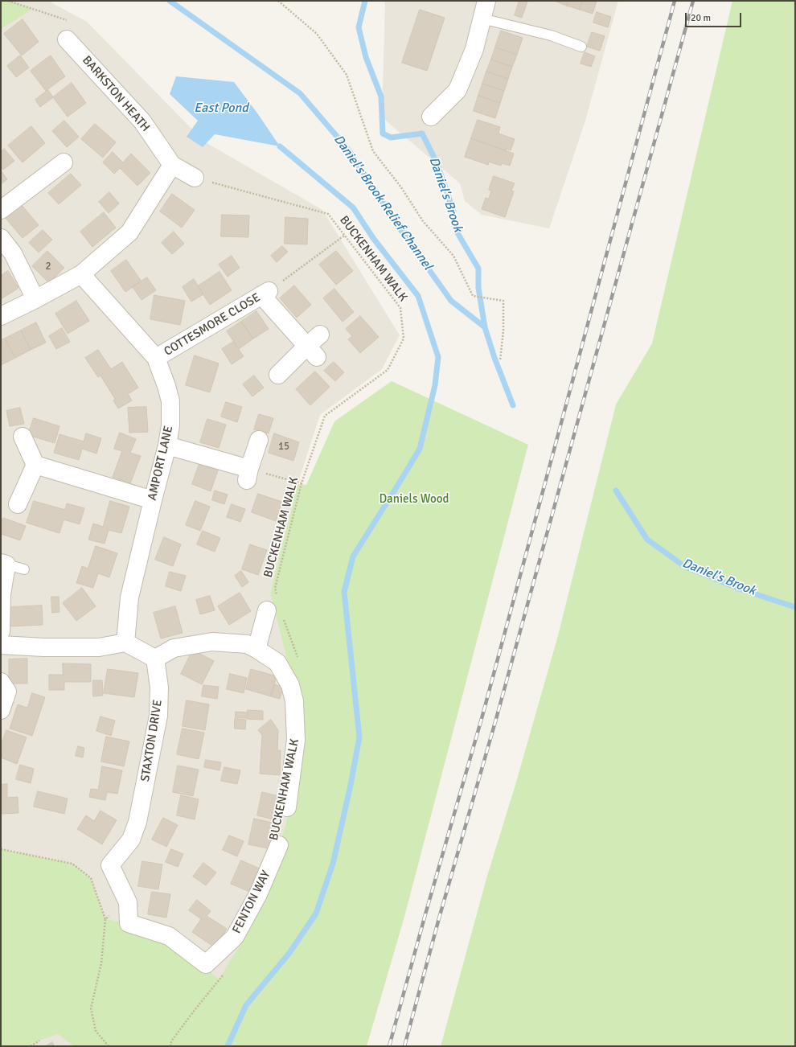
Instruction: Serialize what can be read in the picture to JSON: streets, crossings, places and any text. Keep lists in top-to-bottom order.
{
  "streets": {
    "street": [
      "BARKSTON HEATH",
      "COTTESMORE CLOSE",
      "AMPORT LANE",
      "STAXTON DRIVE",
      "FENTON WAY"
    ],
    "path": ["BUCKENHAM WALK"]
  },
  "crossings": [
    ["COTTESMORE CLOSE", "AMPORT LANE"],
    ["STAXTON DRIVE", "FENTON WAY"]
  ],
  "water": ["East Pond", "Daniel's Brook", "Daniel's Brook Relief Channel"],
  "parks": ["Daniels Wood"],
  "house_numbers": ["2", "15"],
  "scale_bar": "20 m"
}
